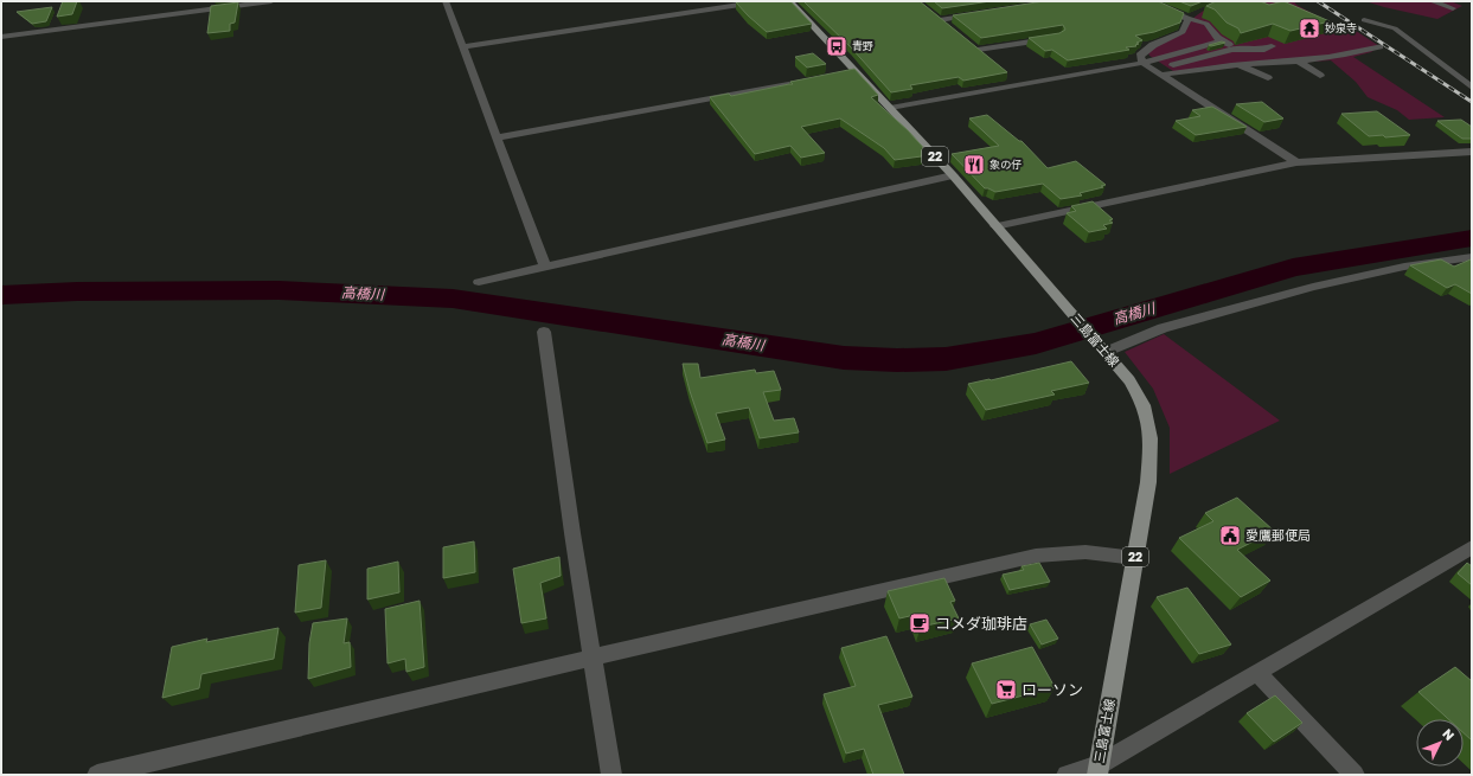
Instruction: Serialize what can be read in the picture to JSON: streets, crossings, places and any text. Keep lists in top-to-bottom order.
{
  "streets": {
    "main road": ["22", "三島富士線"]
  },
  "water": ["高橋川"],
  "places": {
    "temple": ["妙泉寺"],
    "bus stop": ["青野"],
    "restaurant": ["象の仔"],
    "public building": ["愛鷹郵便局"],
    "cafe": ["コメダ珈琲店"],
    "supermarket": ["ローソン"]
  },
  "north": "top right"
}
